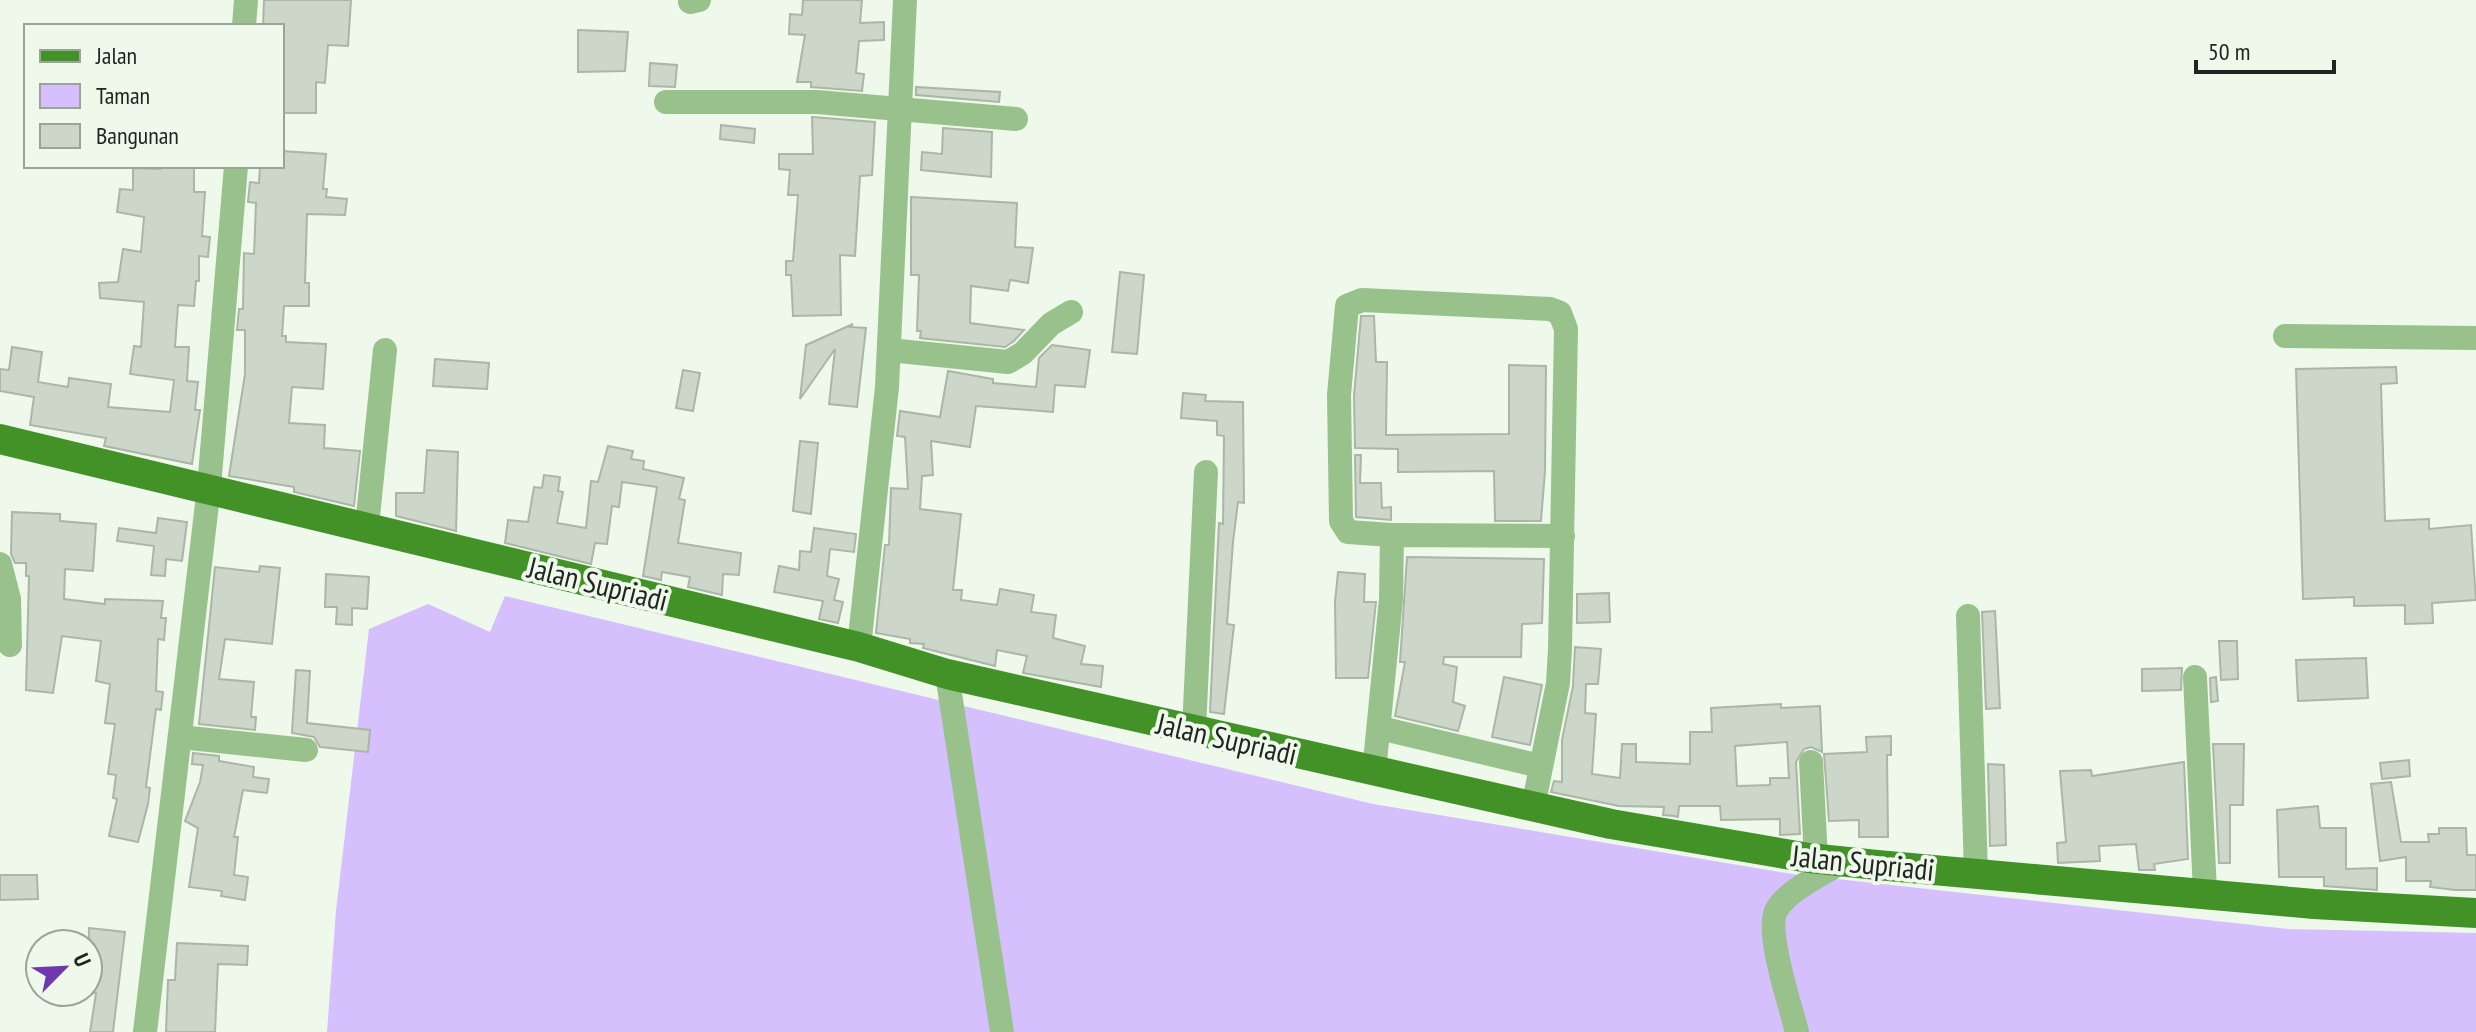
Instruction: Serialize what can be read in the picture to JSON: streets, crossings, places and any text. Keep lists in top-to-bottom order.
{
  "streets": {
    "main road": ["Jalan Supriadi"]
  },
  "legend": ["Jalan", "Taman", "Bangunan"],
  "scale_bar": "50 m",
  "north": "top right"
}
